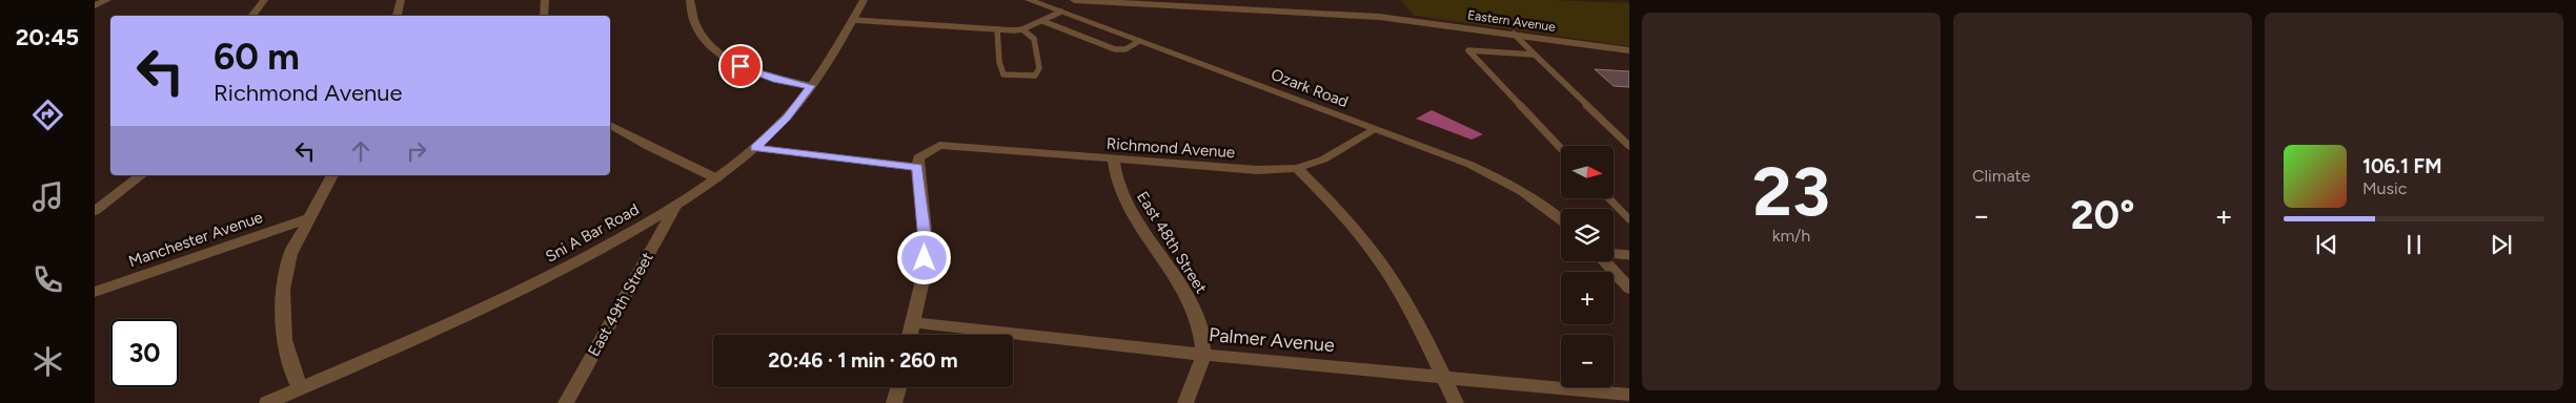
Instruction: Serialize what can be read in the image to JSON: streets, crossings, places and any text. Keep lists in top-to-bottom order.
{
  "streets": {
    "street": [
      "Eastern Avenue",
      "Ozark Road",
      "Richmond Avenue",
      "Sni A Bar Road",
      "Manchester Avenue",
      "East 48th Street",
      "East 49th Street",
      "Palmer Avenue"
    ]
  },
  "crossings": [
    ["Ozark Road", "Richmond Avenue"],
    ["Richmond Avenue", "East 48th Street"],
    ["Sni A Bar Road", "East 49th Street"],
    ["East 48th Street", "Palmer Avenue"]
  ],
  "north": "right",
  "page": {
    "tabs": "20:45",
    "tile": [
      ["23", "km/h"],
      "Climate"
    ],
    "turn": ["60 m", "Richmond Avenue"],
    "song": ["106.1 FM", "Music"],
    "map_buttons": ["+", "−"],
    "heat": ["−", "20°", "+"],
    "limit": "30",
    "trip": "20:46 · 1 min · 260 m"
  }
}
